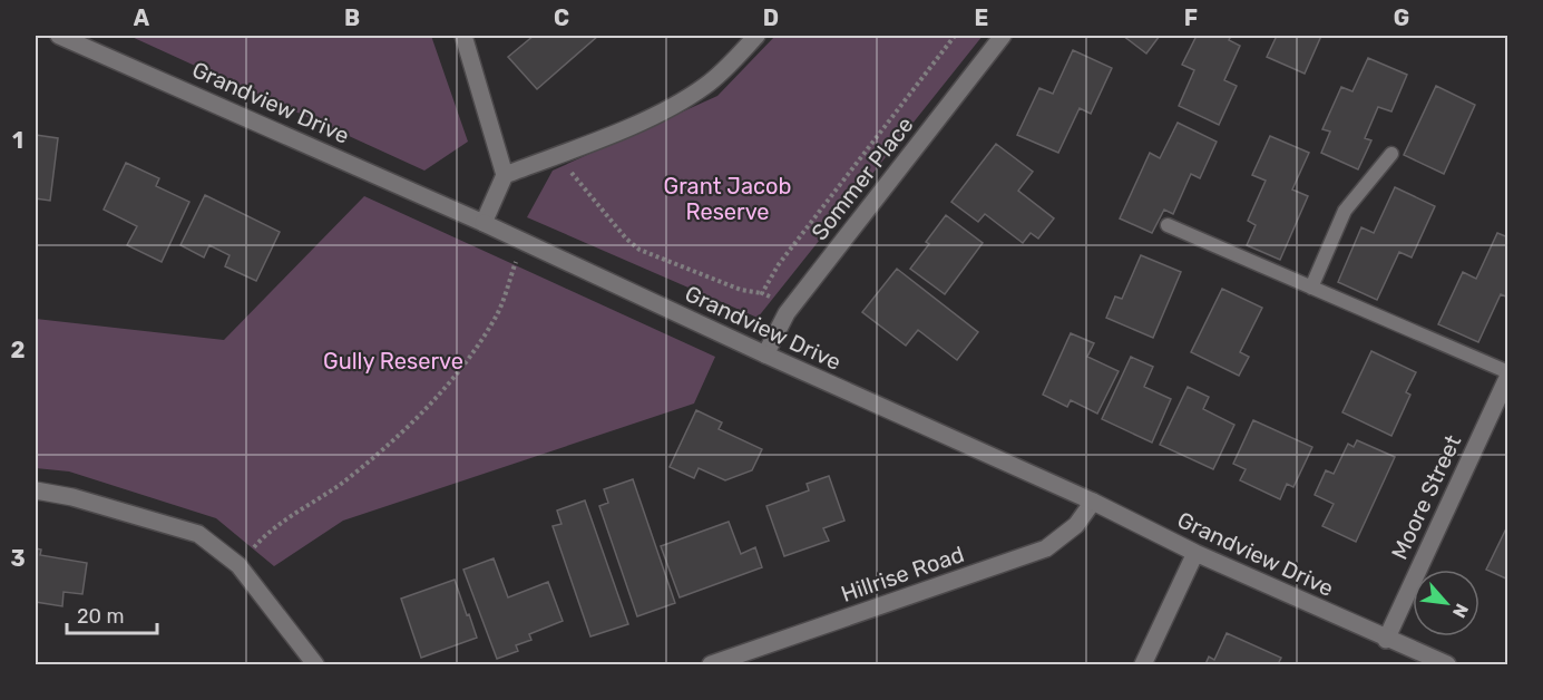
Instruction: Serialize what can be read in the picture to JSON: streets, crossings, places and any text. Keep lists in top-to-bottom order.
{
  "streets": {
    "street": [
      "Grandview Drive",
      "Sommer Place",
      "Moore Street",
      "Hillrise Road"
    ]
  },
  "crossings": [
    ["Grandview Drive", "Sommer Place"],
    ["Grandview Drive", "Moore Street"],
    ["Grandview Drive", "Hillrise Road"]
  ],
  "parks": ["Grant Jacob Reserve", "Gully Reserve"],
  "scale_bar": "20 m",
  "north": "bottom right",
  "grid": {
    "columns": [
      "A",
      "B",
      "C",
      "D",
      "E",
      "F",
      "G"
    ],
    "rows": ["1", "2", "3"]
  }
}
